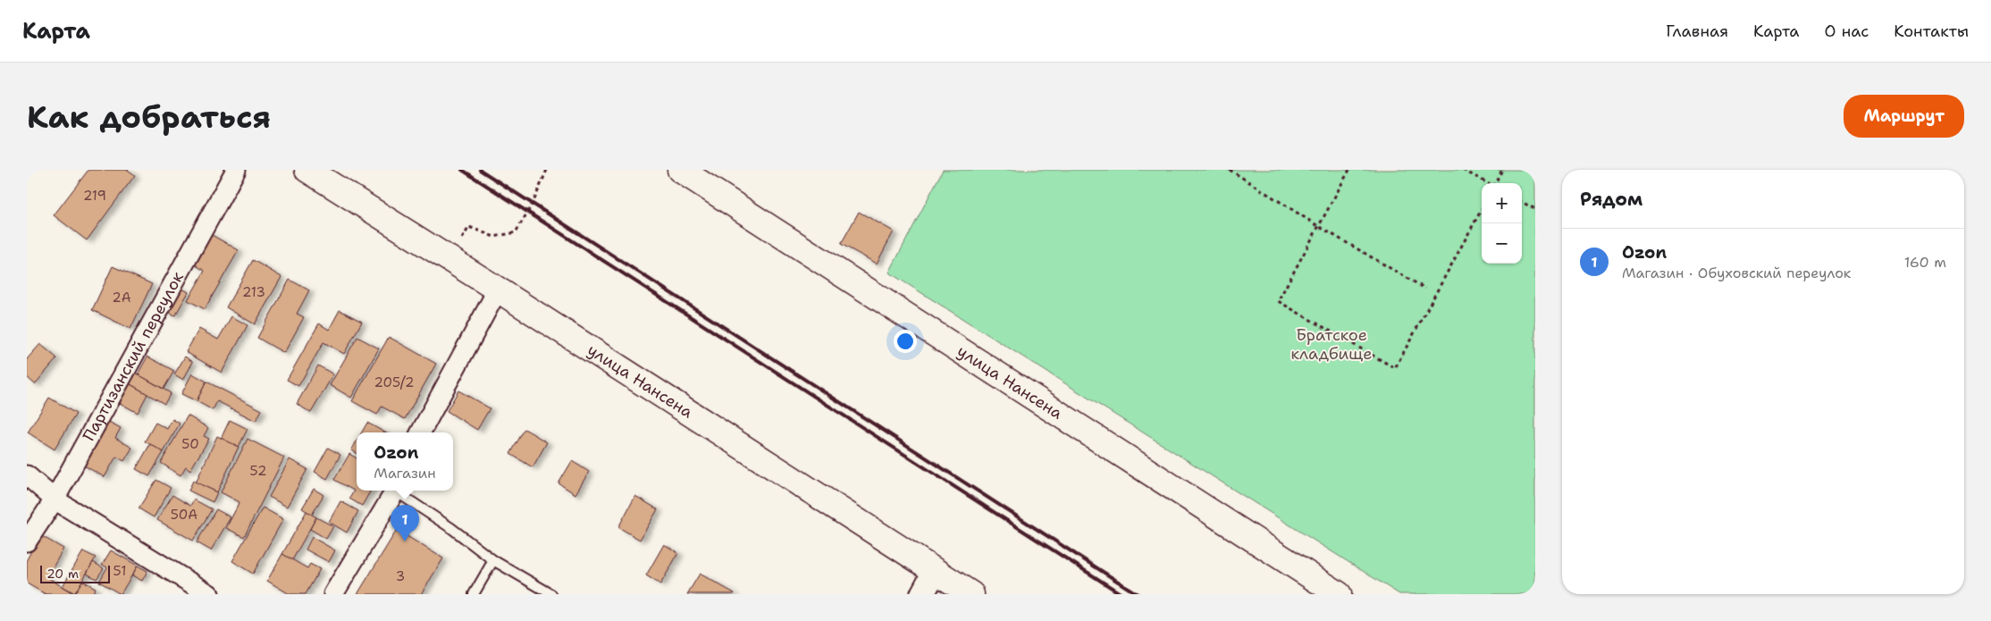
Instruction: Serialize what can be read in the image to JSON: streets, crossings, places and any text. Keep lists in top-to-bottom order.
{
  "streets": {
    "main road": ["улица Нансена"],
    "street": ["Партизанский переулок"]
  },
  "parks": ["Братское кладбище"],
  "house_numbers": [
    "219",
    "213",
    "2А",
    "205/2",
    "50",
    "52",
    "50А",
    "51",
    "3"
  ],
  "scale_bar": "20 m",
  "page": {
    "header": "Карта",
    "nav": [
      "Главная",
      "Карта",
      "О нас",
      "Контакты"
    ],
    "buttons": "Маршрут",
    "title": "Как добраться",
    "heading": "Рядом",
    "map_buttons": ["+", "−"],
    "list": [
      {
        "mark": "1",
        "name": "Ozon",
        "note": "Магазин · Обуховский переулок",
        "value": "160 m"
      }
    ],
    "popup": ["Ozon", "Магазин"],
    "pins": "1",
    "scale": "20 m"
  }
}
